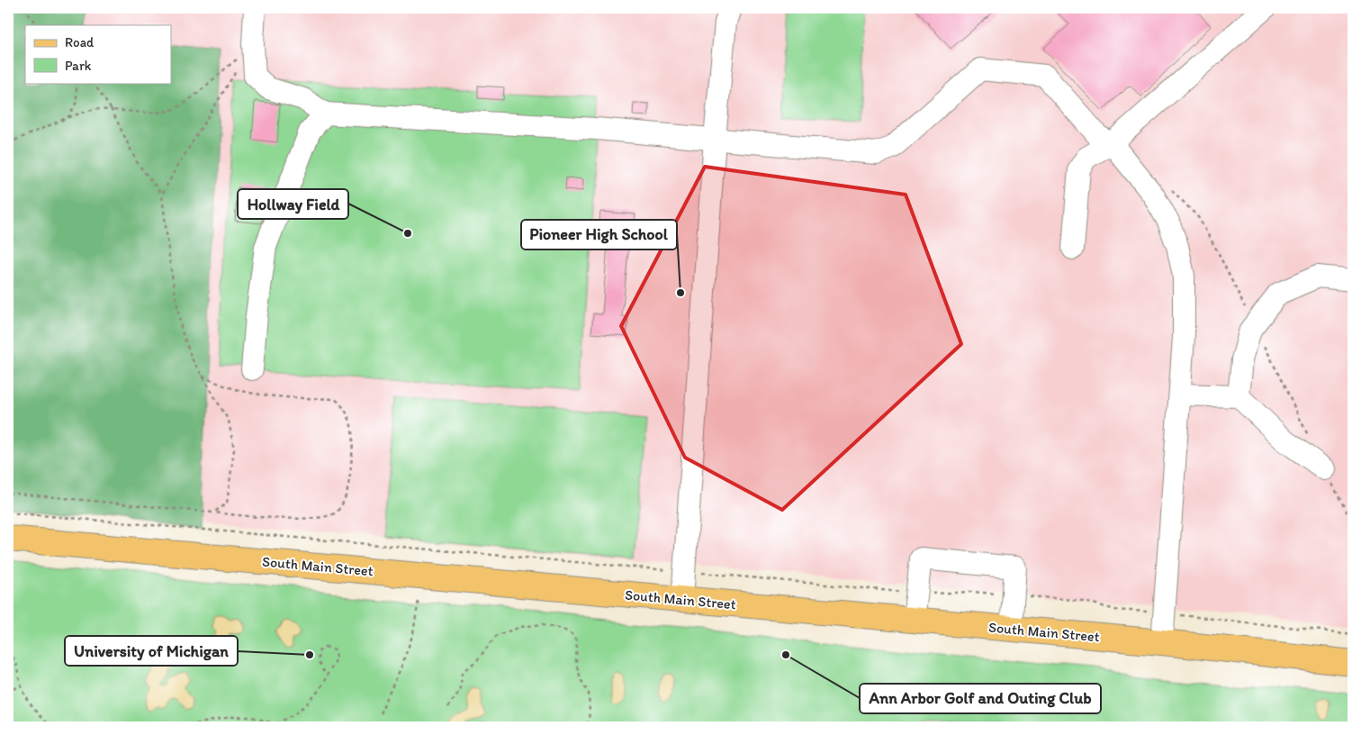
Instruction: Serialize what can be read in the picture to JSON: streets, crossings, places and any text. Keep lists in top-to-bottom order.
{
  "streets": {
    "main road": ["South Main Street"]
  },
  "places": [
    "Hollway Field",
    "Pioneer High School",
    "University of Michigan",
    "Ann Arbor Golf and Outing Club"
  ],
  "legend": ["Road", "Park"]
}
